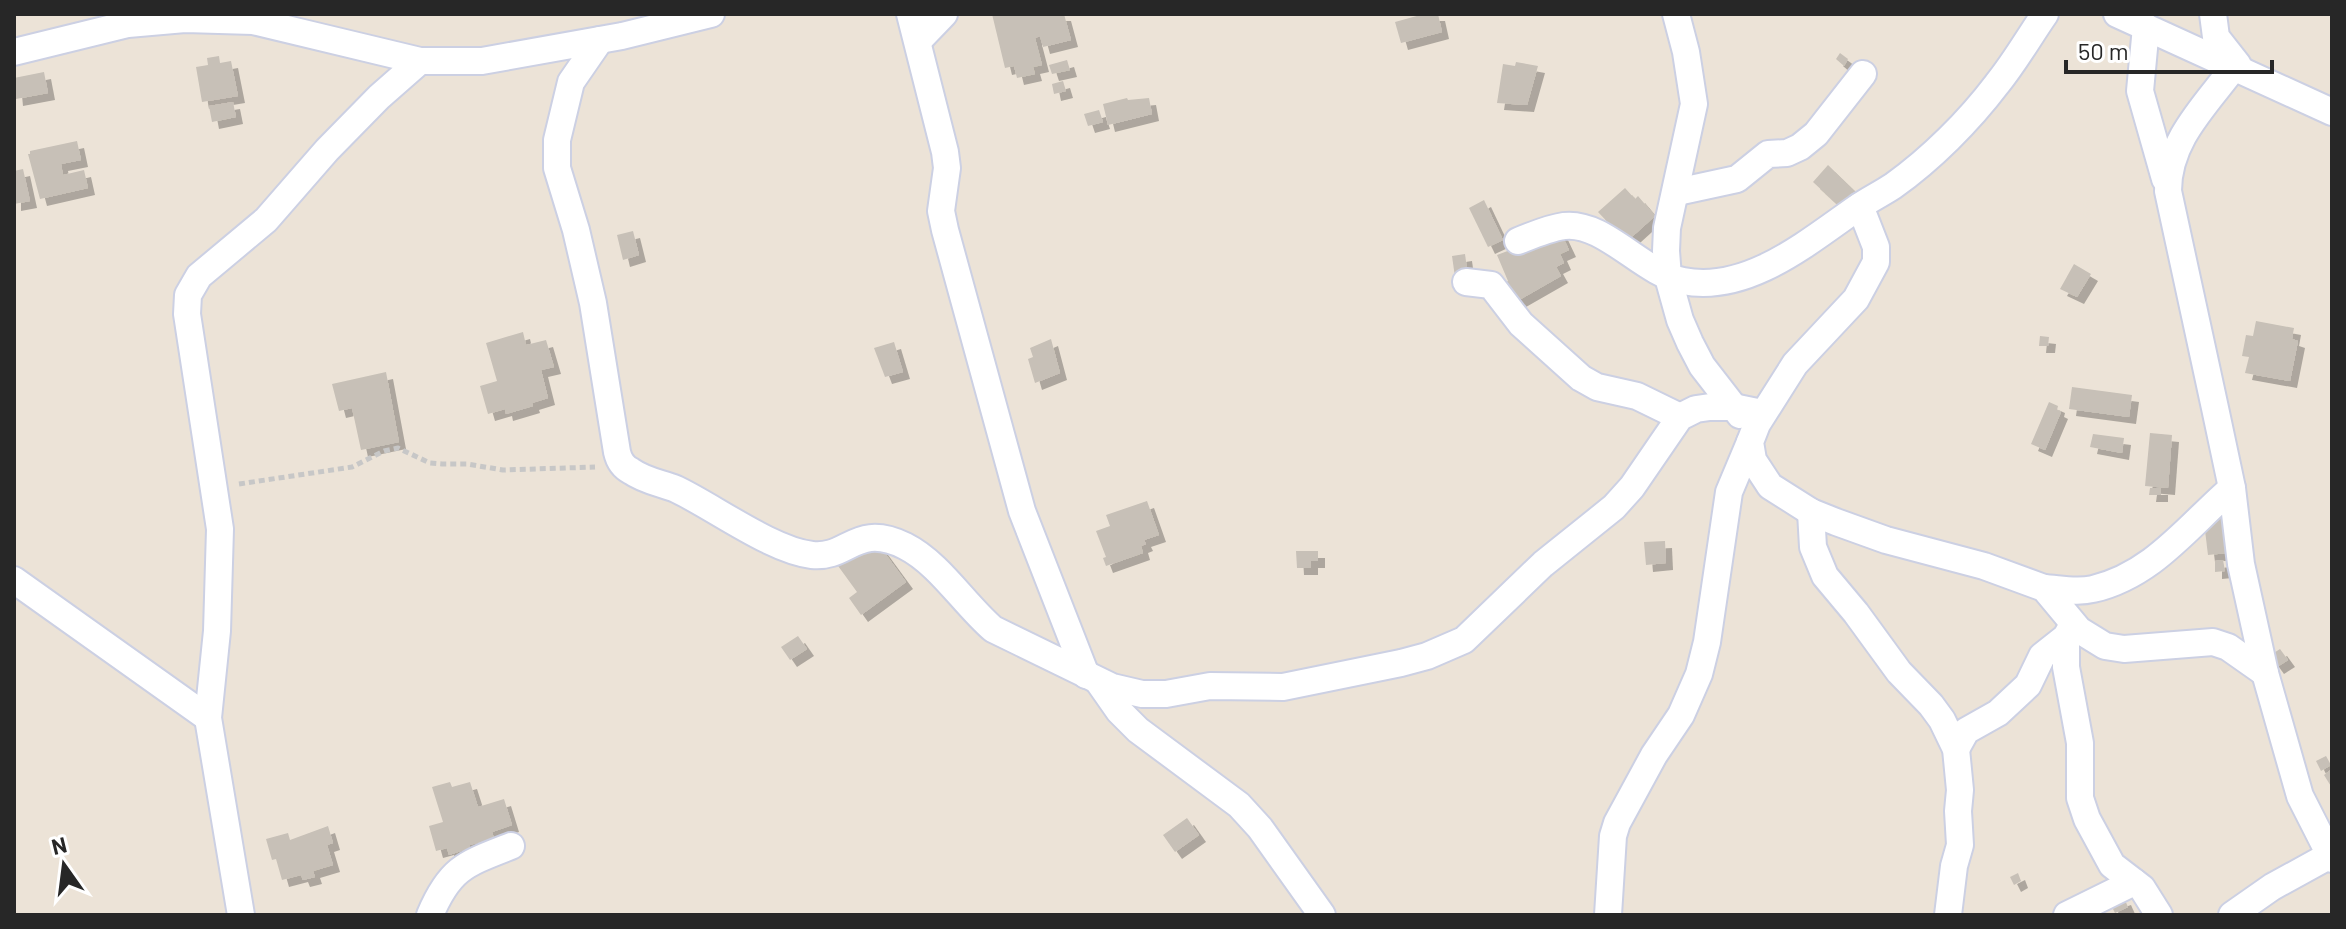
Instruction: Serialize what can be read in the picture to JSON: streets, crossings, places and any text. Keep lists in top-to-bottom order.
{
  "scale_bar": "50 m",
  "north": "top"
}
